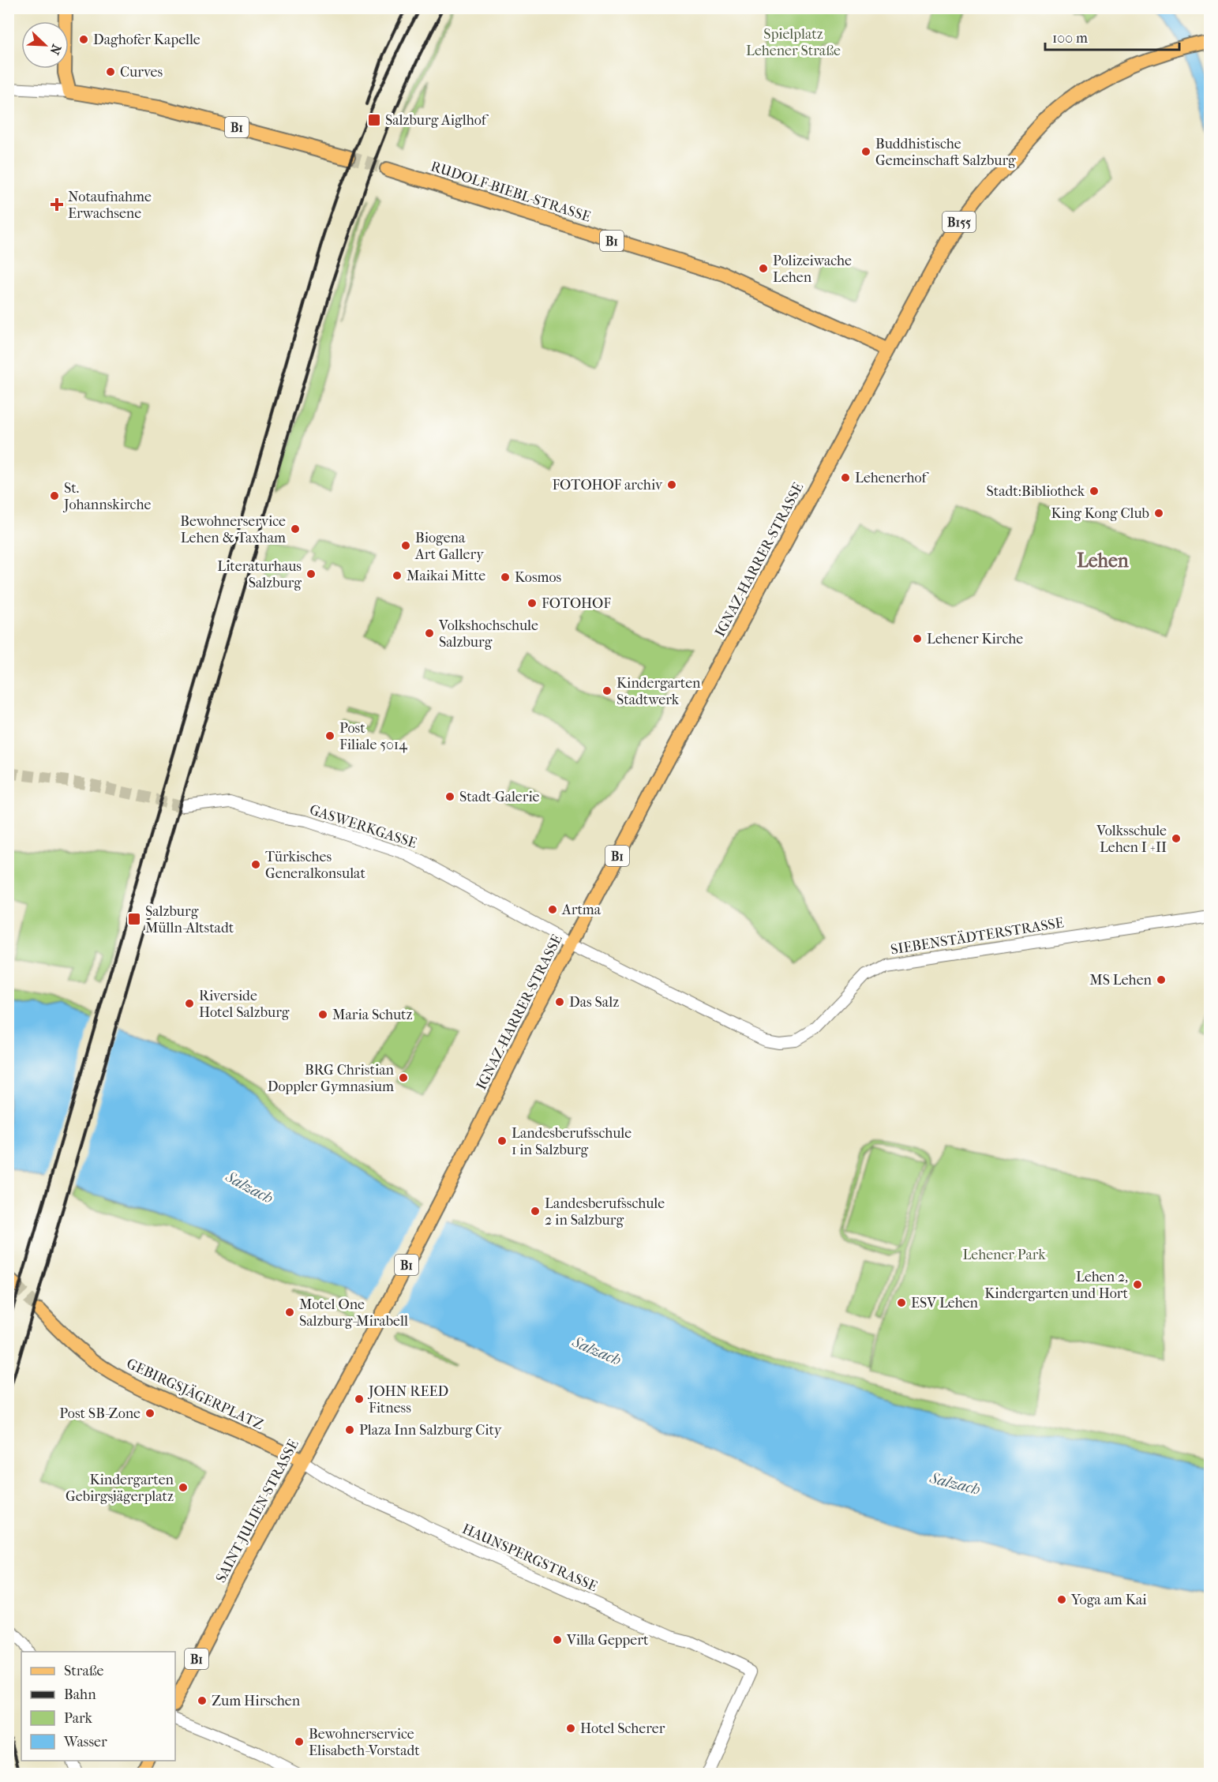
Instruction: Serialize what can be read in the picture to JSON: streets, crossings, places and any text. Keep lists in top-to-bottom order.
{
  "streets": {
    "main road": [
      "B1",
      "RUDOLF-BIEBL-STRASSE",
      "B155",
      "IGNAZ-HARRER-STRASSE",
      "GEBIRGSJÄGERPLATZ",
      "SAINT-JULIEN-STRASSE"
    ],
    "street": ["GASWERKGASSE", "SIEBENSTÄDTERSTRASSE", "HAUNSPERGSTRASSE"]
  },
  "crossings": [
    ["RUDOLF-BIEBL-STRASSE", "IGNAZ-HARRER-STRASSE"],
    ["IGNAZ-HARRER-STRASSE", "GASWERKGASSE"],
    ["IGNAZ-HARRER-STRASSE", "SIEBENSTÄDTERSTRASSE"],
    ["IGNAZ-HARRER-STRASSE", "SAINT-JULIEN-STRASSE"],
    ["GASWERKGASSE", "SIEBENSTÄDTERSTRASSE"],
    ["GEBIRGSJÄGERPLATZ", "SAINT-JULIEN-STRASSE"],
    ["GEBIRGSJÄGERPLATZ", "HAUNSPERGSTRASSE"],
    ["SAINT-JULIEN-STRASSE", "HAUNSPERGSTRASSE"]
  ],
  "districts": ["Lehen"],
  "water": ["Salzach"],
  "parks": ["Spielplatz Lehener Straße", "Lehener Park"],
  "places": {
    "other": [
      "Daghofer Kapelle",
      "Curves",
      "Buddhistische Gemeinschaft Salzburg",
      "Polizeiwache Lehen",
      "Lehenerhof",
      "FOTOHOF archiv",
      "Stadt:Bibliothek",
      "St. Johannskirche",
      "King Kong Club",
      "Bewohnerservice Lehen & Taxham",
      "Biogena Art Gallery",
      "Literaturhaus Salzburg",
      "Maikai Mitte",
      "Kosmos",
      "FOTOHOF",
      "Volkshochschule Salzburg",
      "Lehener Kirche",
      "Kindergarten Stadtwerk",
      "Post Filiale 5014",
      "Stadt-Galerie",
      "Volksschule Lehen I +II",
      "Türkisches Generalkonsulat",
      "Artma",
      "MS Lehen",
      "Das Salz",
      "Riverside Hotel Salzburg",
      "Maria Schutz",
      "BRG Christian Doppler Gymnasium",
      "Landesberufsschule 1 in Salzburg",
      "Landesberufsschule 2 in Salzburg",
      "Lehen 2, Kindergarten und Hort",
      "ESV Lehen",
      "Motel One Salzburg-Mirabell",
      "JOHN REED Fitness",
      "Post SB-Zone",
      "Plaza Inn Salzburg City",
      "Kindergarten Gebirgsjägerplatz",
      "Yoga am Kai",
      "Villa Geppert",
      "Zum Hirschen",
      "Hotel Scherer",
      "Bewohnerservice Elisabeth-Vorstadt"
    ],
    "transit": ["Salzburg Aiglhof", "Salzburg Mülln-Altstadt"],
    "health": ["Notaufnahme Erwachsene"]
  },
  "legend": [
    "Straße",
    "Bahn",
    "Park",
    "Wasser"
  ],
  "scale_bar": "100 m",
  "north": "bottom right"
}
